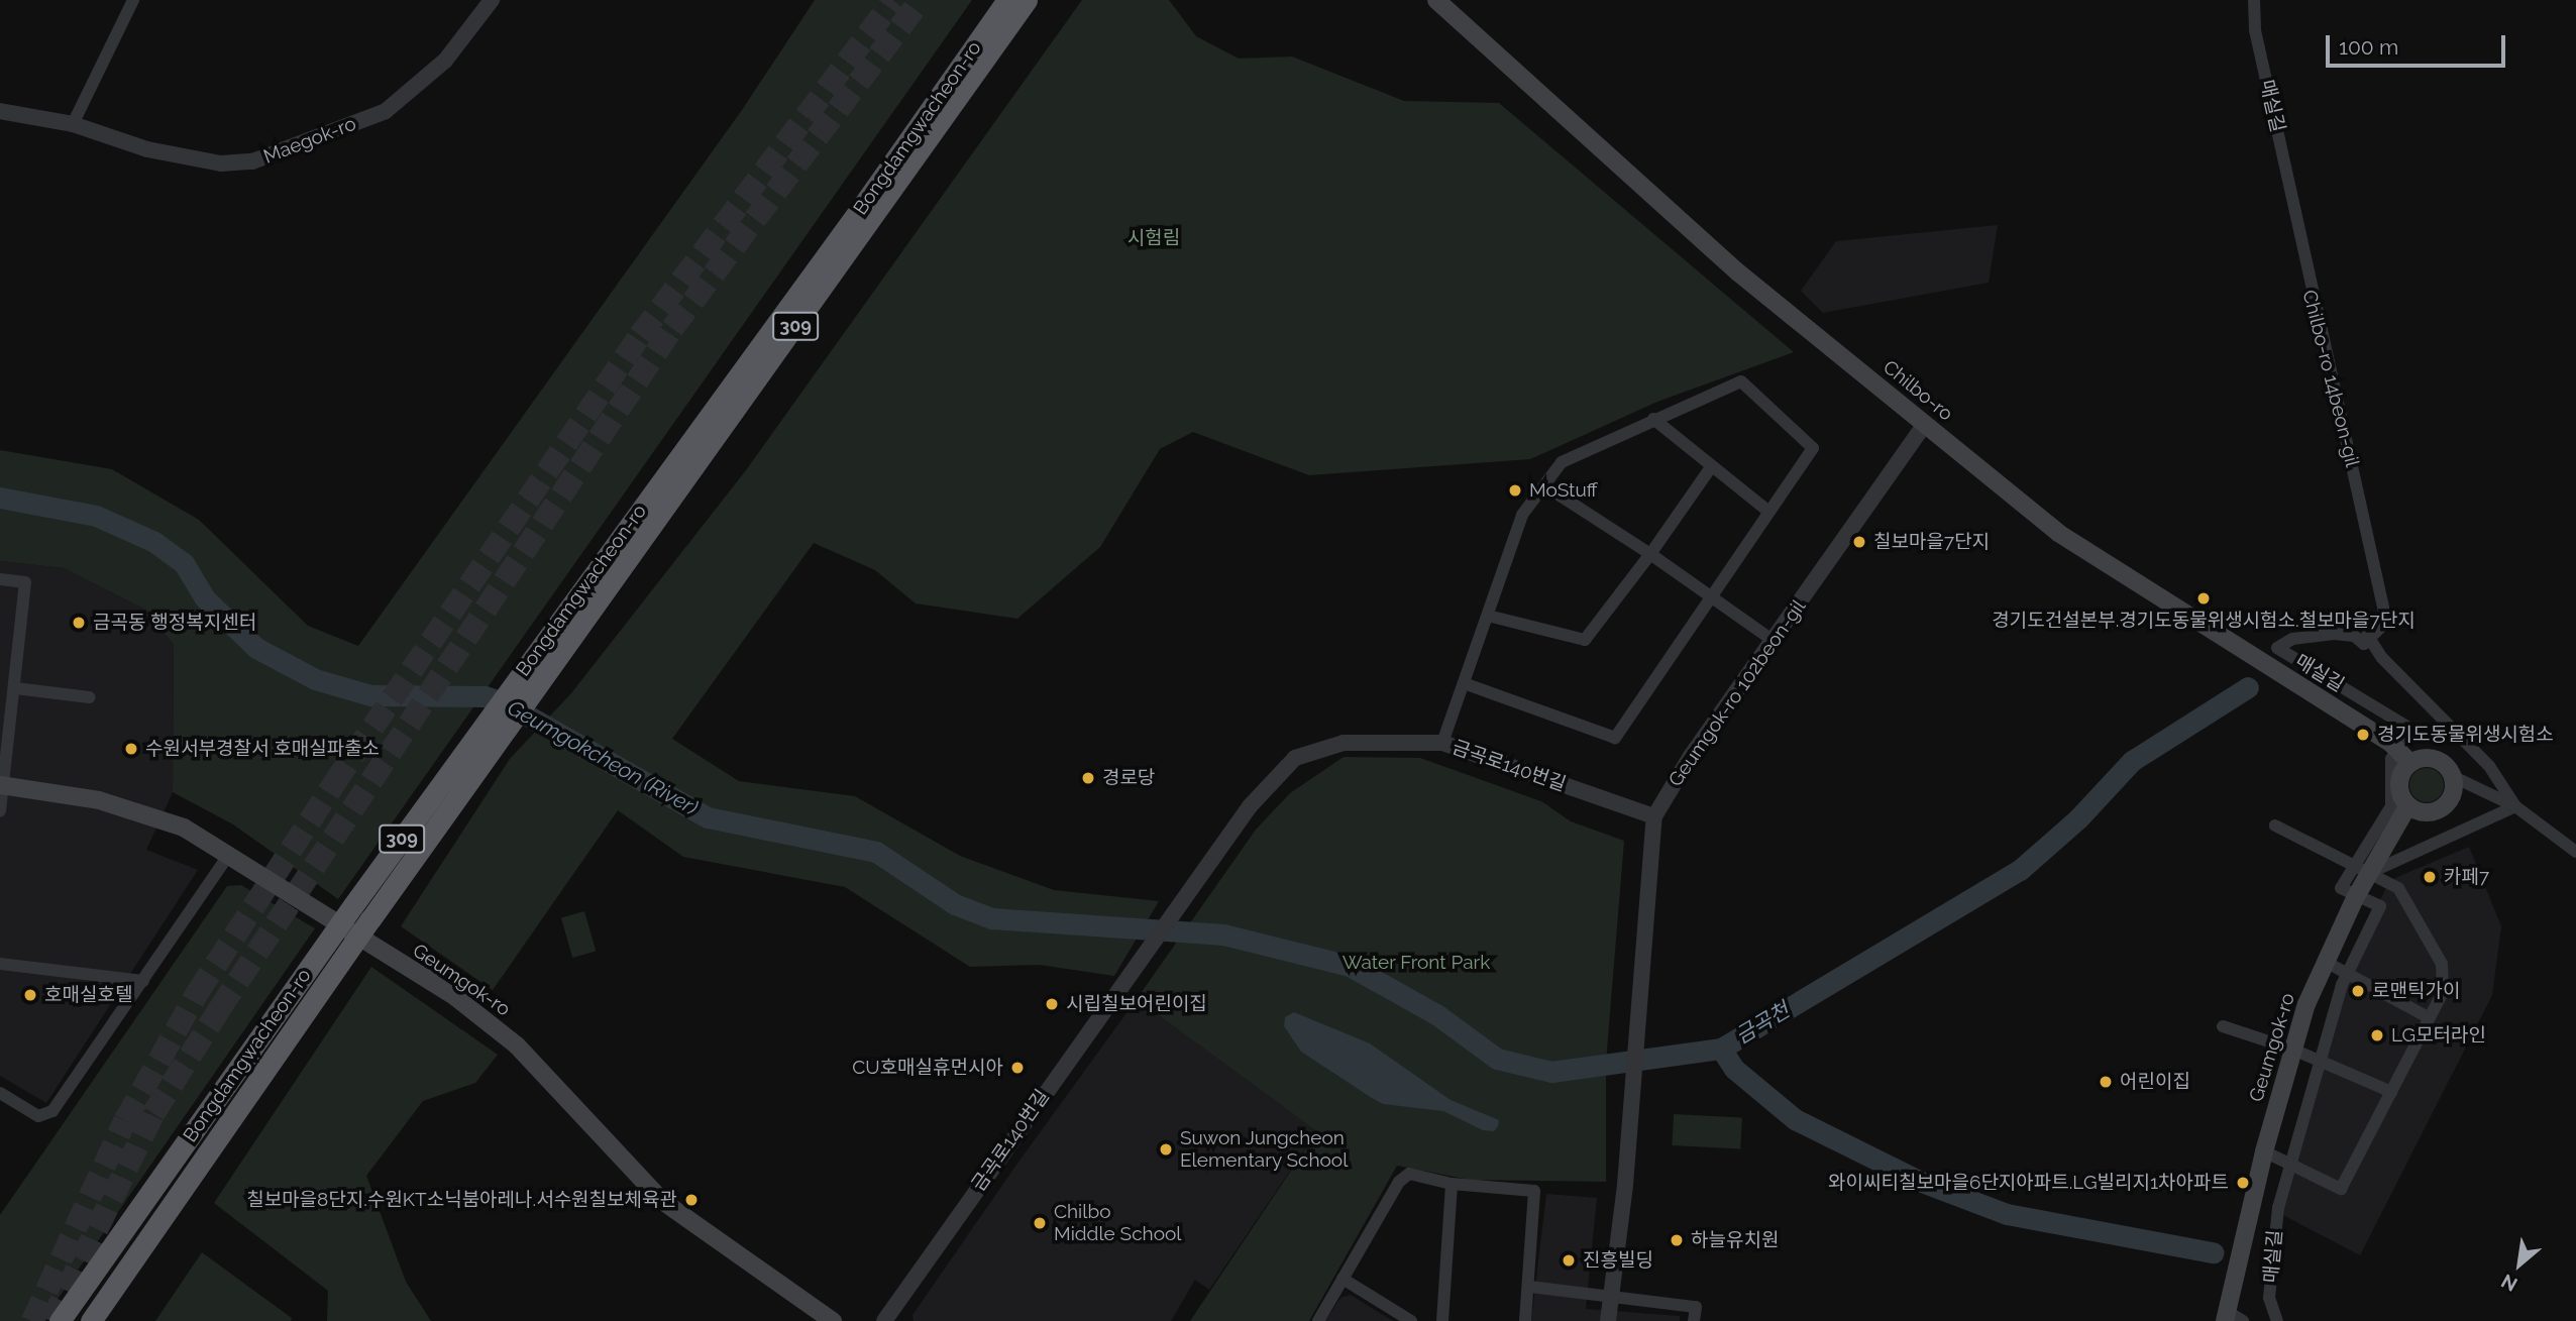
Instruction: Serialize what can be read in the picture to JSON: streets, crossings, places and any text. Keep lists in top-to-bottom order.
{
  "streets": {
    "highway": ["Bongdamgwacheon-ro", "309"],
    "main road": ["Chilbo-ro", "Geumgok-ro"],
    "street": [
      "매실길",
      "Maegok-ro",
      "Chilbo-ro 14beon-gil",
      "Geumgok-ro 102beon-gil",
      "금곡로140번길"
    ]
  },
  "crossings": [
    ["매실길", "Chilbo-ro 14beon-gil"],
    ["매실길", "Chilbo-ro"],
    ["매실길", "Geumgok-ro"],
    ["Chilbo-ro", "Geumgok-ro 102beon-gil"],
    ["Chilbo-ro", "Geumgok-ro"],
    ["Geumgok-ro 102beon-gil", "금곡로140번길"]
  ],
  "water": ["Geumgokcheon (River)", "금곡천"],
  "parks": ["시험림", "Water Front Park"],
  "places": [
    "MoStuff",
    "칠보마을7단지",
    "경기도건설본부.경기도동물위생시험소.철보마을7단지",
    "금곡동 행정복지센터",
    "경기도동물위생시험소",
    "수원서부경찰서 호매실파출소",
    "경로당",
    "카페7",
    "로맨틱가이",
    "호매실호텔",
    "시립칠보어린이집",
    "LG모터라인",
    "CU호매실휴먼시아",
    "어린이집",
    "Suwon Jungcheon Elementary School",
    "와이씨티칠보마을6단지아파트.LG빌리지1차아파트",
    "칠보마을8단지.수원KT소닉붐아레나.서수원칠보체육관",
    "Chilbo Middle School",
    "하늘유치원",
    "진흥빌딩"
  ],
  "scale_bar": "100 m",
  "north": "bottom left"
}
